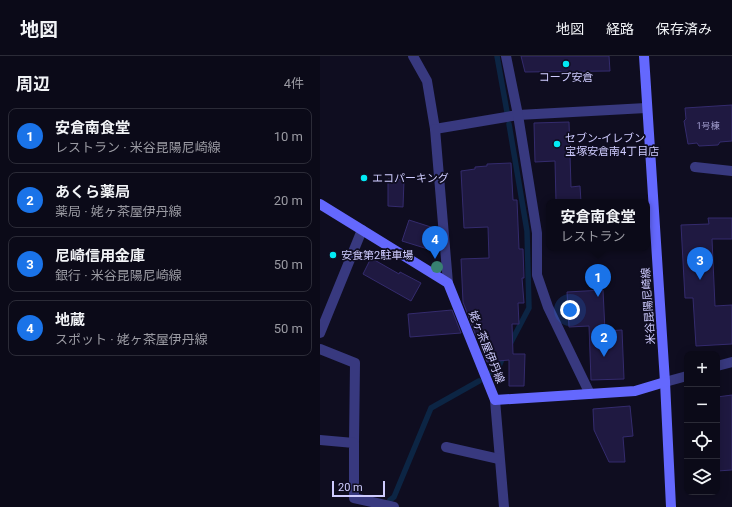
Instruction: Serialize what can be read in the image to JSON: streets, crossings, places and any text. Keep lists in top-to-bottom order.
{
  "streets": {
    "main road": ["米谷昆陽尼崎線", "姥ヶ茶屋伊丹線"]
  },
  "crossings": [
    ["米谷昆陽尼崎線", "姥ヶ茶屋伊丹線"]
  ],
  "places": [
    "コープ安倉",
    "セブン-イレブン 宝塚安倉南4丁目店",
    "エコパーキング",
    "安食第2駐車場"
  ],
  "house_numbers": ["1号棟"],
  "scale_bar": "20 m",
  "page": {
    "header": "地図",
    "nav": ["地図", "経路", "保存済み"],
    "heading": ["周辺", "4件"],
    "list": [
      {
        "mark": "1",
        "name": "安倉南食堂",
        "note": "レストラン · 米谷昆陽尼崎線",
        "value": "10 m"
      },
      {
        "mark": "2",
        "name": "あくら薬局",
        "note": "薬局 · 姥ヶ茶屋伊丹線",
        "value": "20 m"
      },
      {
        "mark": "3",
        "name": "尼崎信用金庫",
        "note": "銀行 · 米谷昆陽尼崎線",
        "value": "50 m"
      },
      {
        "mark": "4",
        "name": "地蔵",
        "note": "スポット · 姥ヶ茶屋伊丹線",
        "value": "50 m"
      }
    ],
    "popup": ["安倉南食堂", "レストラン"],
    "pins": [
      "4",
      "3",
      "1",
      "2"
    ],
    "map_buttons": ["+", "−"],
    "scale": "20 m"
  }
}
